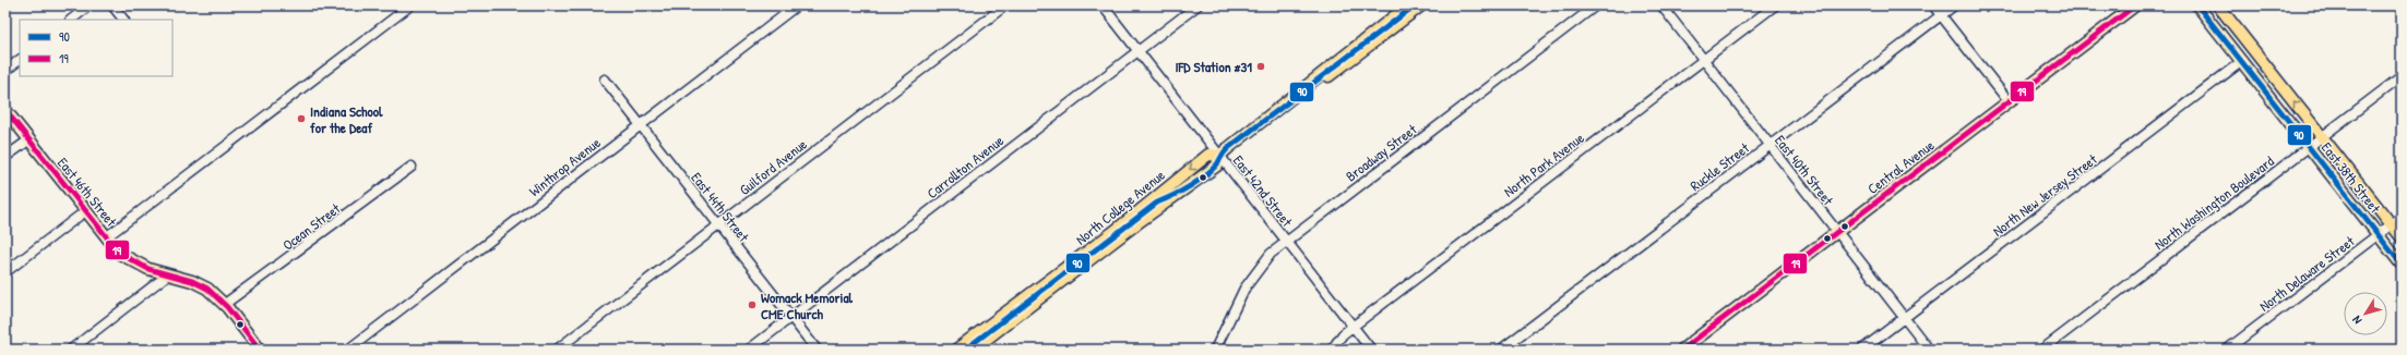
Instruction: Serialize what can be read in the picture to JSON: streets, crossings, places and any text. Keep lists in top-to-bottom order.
{
  "streets": {
    "main road": [
      "Central Avenue",
      "East 38th Street",
      "East 46th Street",
      "North College Avenue"
    ],
    "street": [
      "Broadway Street",
      "North Park Avenue",
      "Winthrop Avenue",
      "Guilford Avenue",
      "Carrollton Avenue",
      "Ruckle Street",
      "East 40th Street",
      "East 42nd Street",
      "North New Jersey Street",
      "North Washington Boulevard",
      "East 44th Street",
      "Ocean Street",
      "North Delaware Street"
    ]
  },
  "crossings": [
    ["Broadway Street", "East 42nd Street"],
    ["North Park Avenue", "East 40th Street"],
    ["North Park Avenue", "East 42nd Street"],
    ["Winthrop Avenue", "East 44th Street"],
    ["Guilford Avenue", "East 44th Street"],
    ["Carrollton Avenue", "East 42nd Street"],
    ["Carrollton Avenue", "East 44th Street"],
    ["Ruckle Street", "East 40th Street"],
    ["Central Avenue", "East 40th Street"],
    ["East 40th Street", "North New Jersey Street"],
    ["East 38th Street", "North New Jersey Street"],
    ["East 38th Street", "North Washington Boulevard"],
    ["East 38th Street", "North Delaware Street"],
    ["East 42nd Street", "North College Avenue"],
    ["East 46th Street", "Ocean Street"]
  ],
  "places": ["IFD Station #31", "Indiana School for the Deaf", "Womack Memorial CME Church"],
  "lines": ["transit line 90", "transit line 19"],
  "legend": ["90", "19"],
  "north": "bottom left"
}
